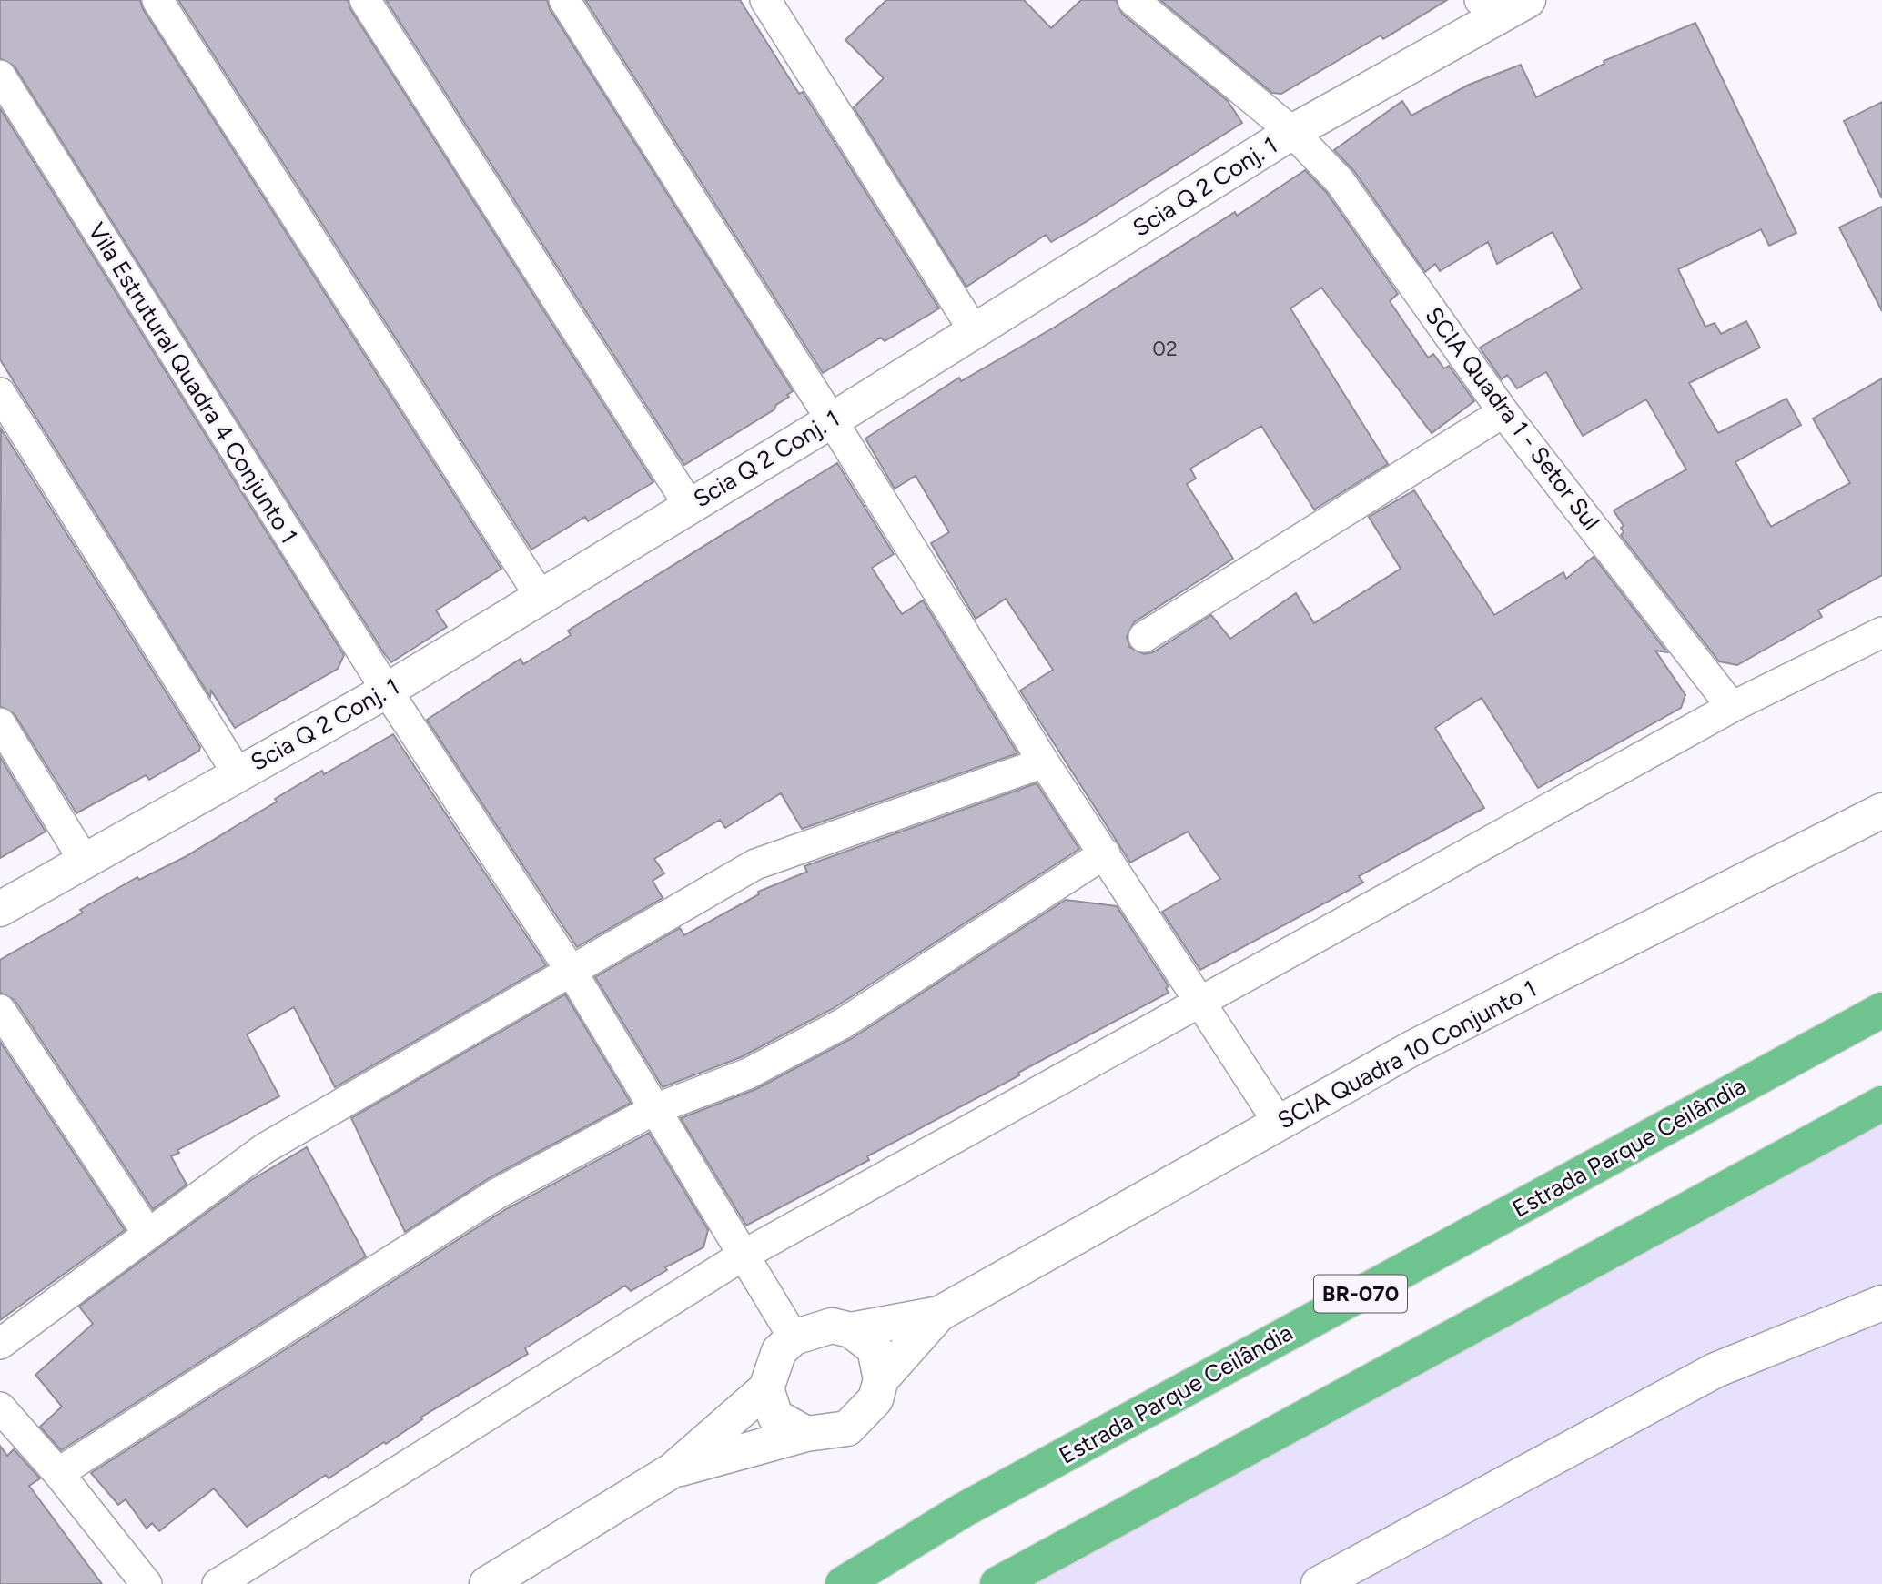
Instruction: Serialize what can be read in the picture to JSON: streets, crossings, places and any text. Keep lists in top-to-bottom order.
{
  "streets": {
    "highway": ["Estrada Parque Ceilândia", "BR-070"],
    "street": [
      "Scia Q 2 Conj. 1",
      "Vila Estrutural Quadra 4 Conjunto 1",
      "SCIA Quadra 1 - Setor Sul",
      "SCIA Quadra 10 Conjunto 1"
    ]
  },
  "crossings": [
    ["Scia Q 2 Conj. 1", "Vila Estrutural Quadra 4 Conjunto 1"],
    ["Scia Q 2 Conj. 1", "SCIA Quadra 1 - Setor Sul"],
    ["Vila Estrutural Quadra 4 Conjunto 1", "SCIA Quadra 10 Conjunto 1"]
  ],
  "house_numbers": ["02"]
}
